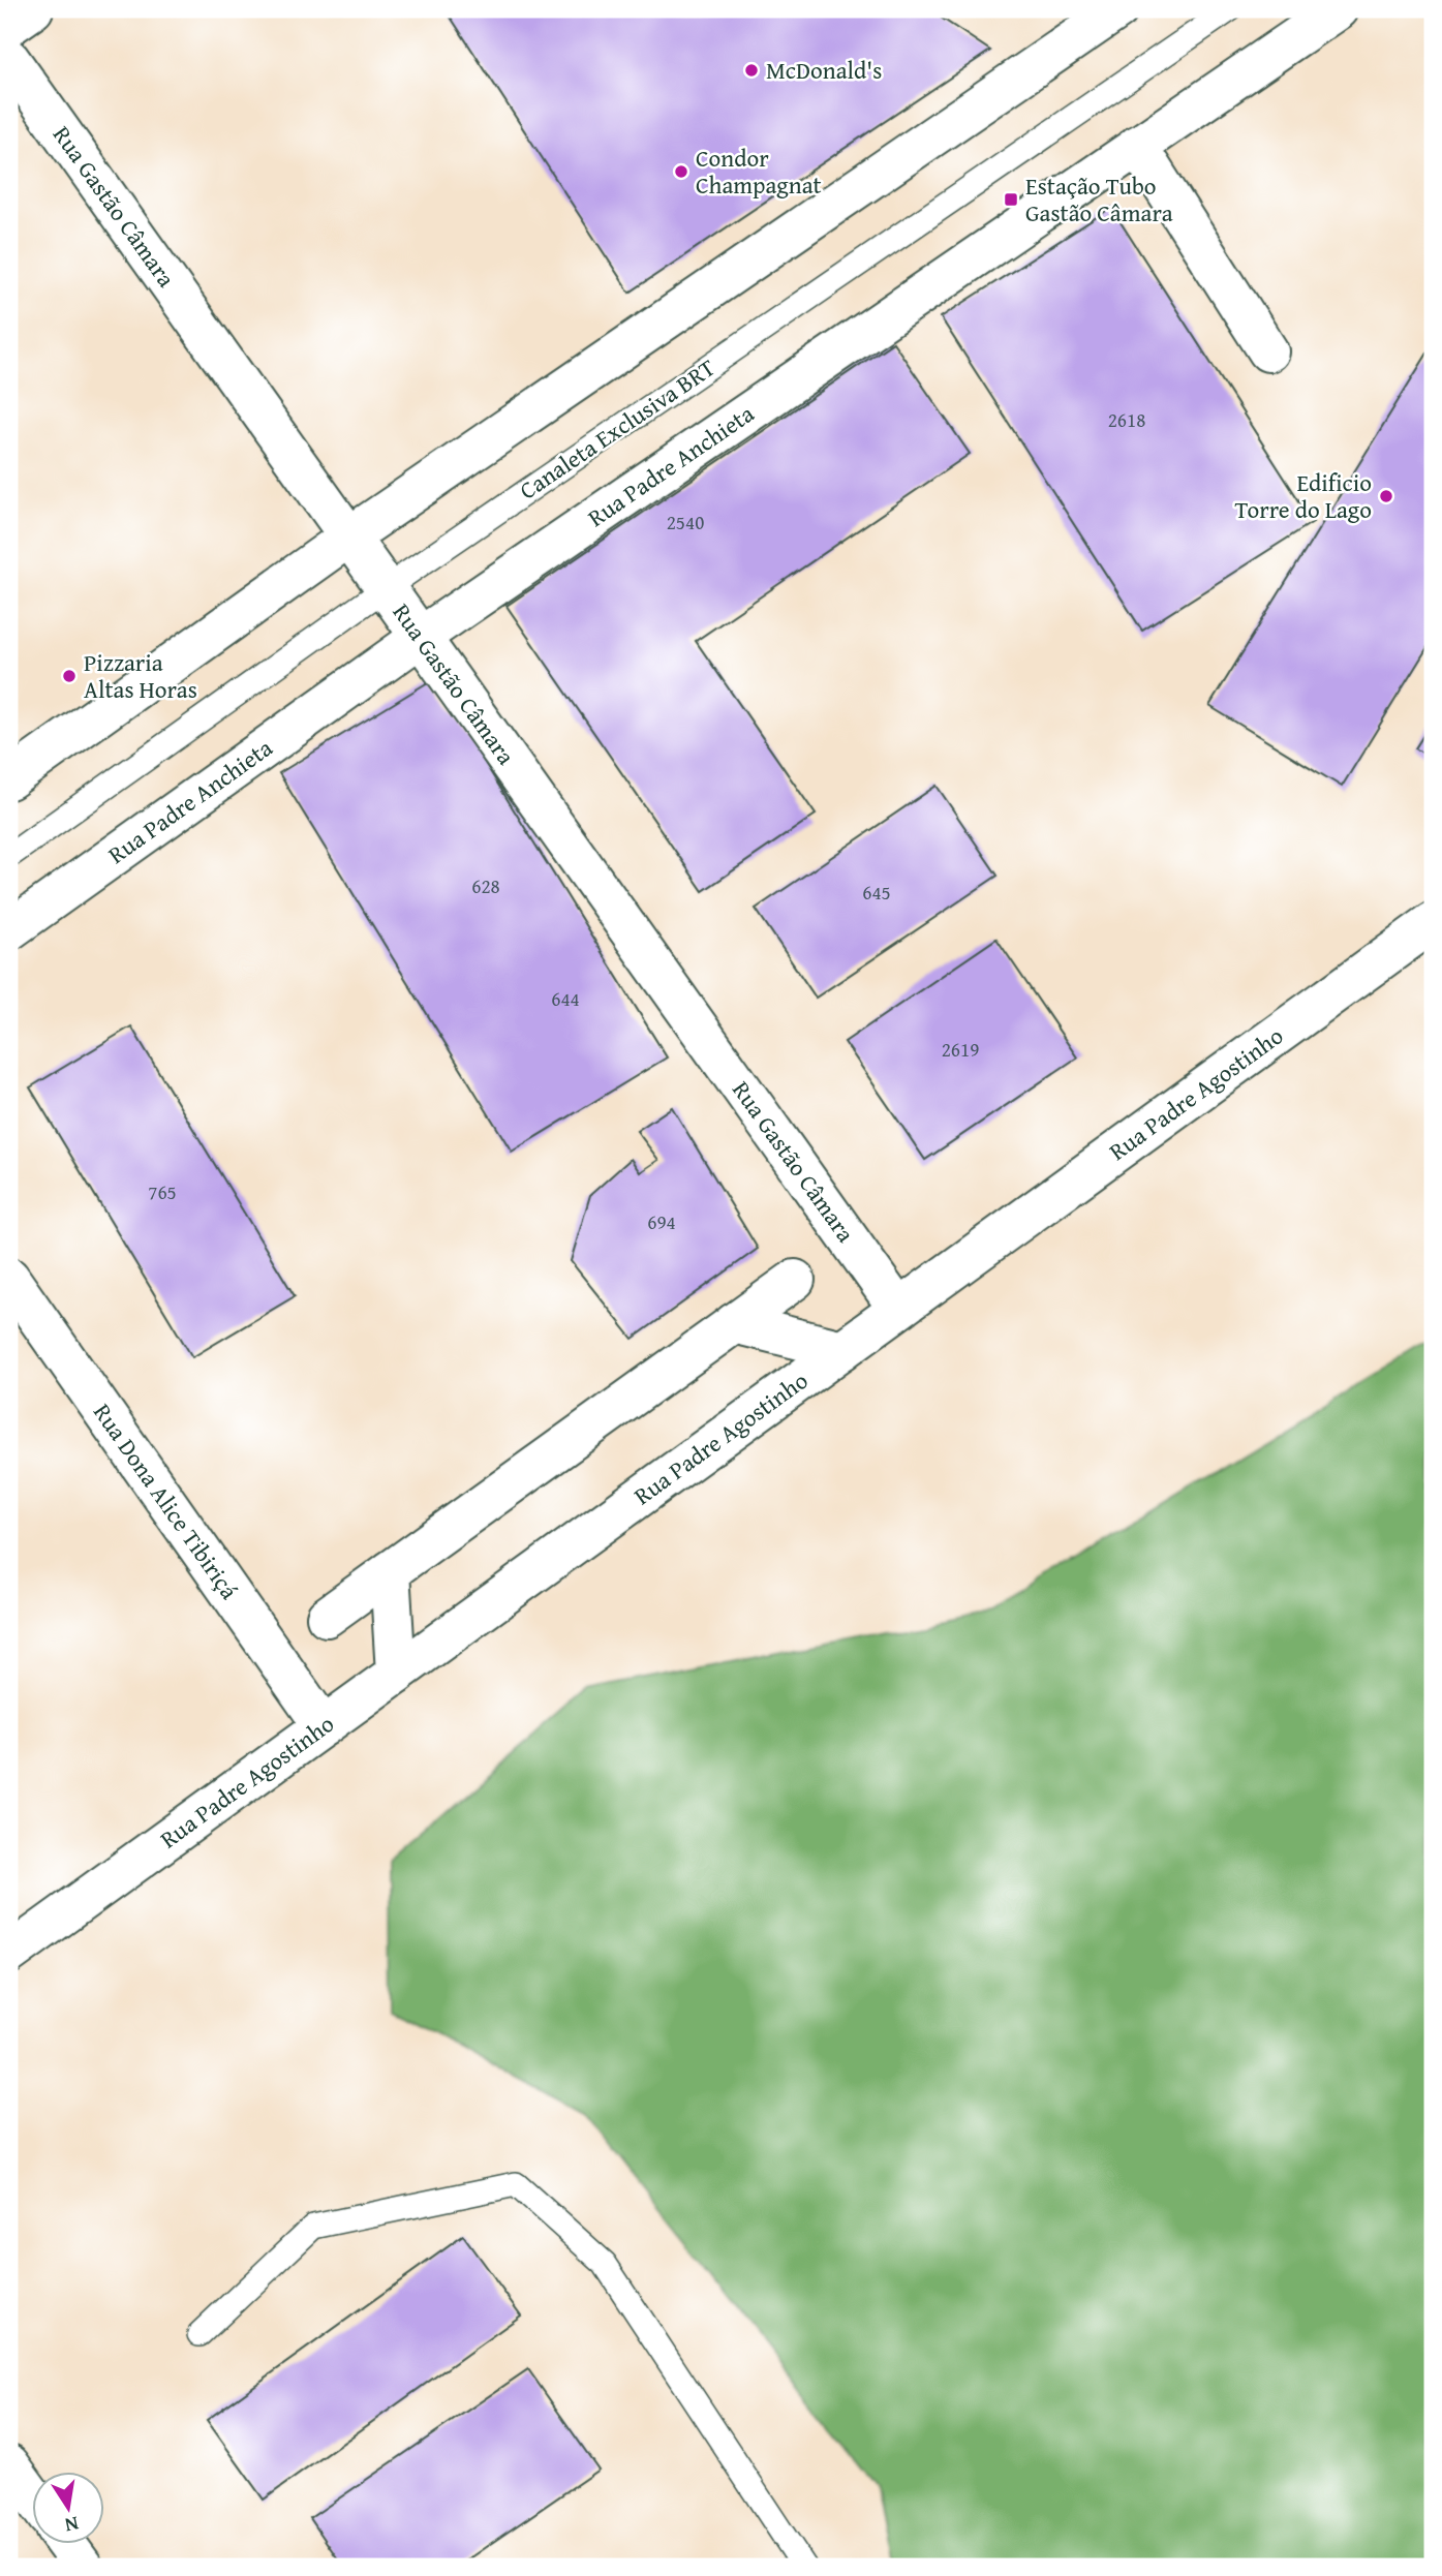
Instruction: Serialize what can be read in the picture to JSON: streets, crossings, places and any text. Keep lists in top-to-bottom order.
{
  "streets": {
    "street": [
      "Rua Gastão Câmara",
      "Rua Padre Anchieta",
      "Rua Padre Agostinho",
      "Rua Dona Alice Tibiriçá"
    ],
    "lane": ["Canaleta Exclusiva BRT"]
  },
  "crossings": [
    ["Rua Gastão Câmara", "Canaleta Exclusiva BRT"],
    ["Rua Gastão Câmara", "Rua Padre Anchieta"],
    ["Rua Gastão Câmara", "Rua Padre Agostinho"],
    ["Rua Padre Agostinho", "Rua Dona Alice Tibiriçá"]
  ],
  "places": {
    "other": [
      "McDonald's",
      "Condor Champagnat",
      "Edificio Torre do Lago",
      "Pizzaria Altas Horas"
    ],
    "transit": ["Estação Tubo Gastão Câmara"]
  },
  "house_numbers": [
    "2618",
    "2540",
    "628",
    "645",
    "644",
    "2619",
    "765",
    "694"
  ],
  "north": "bottom"
}
